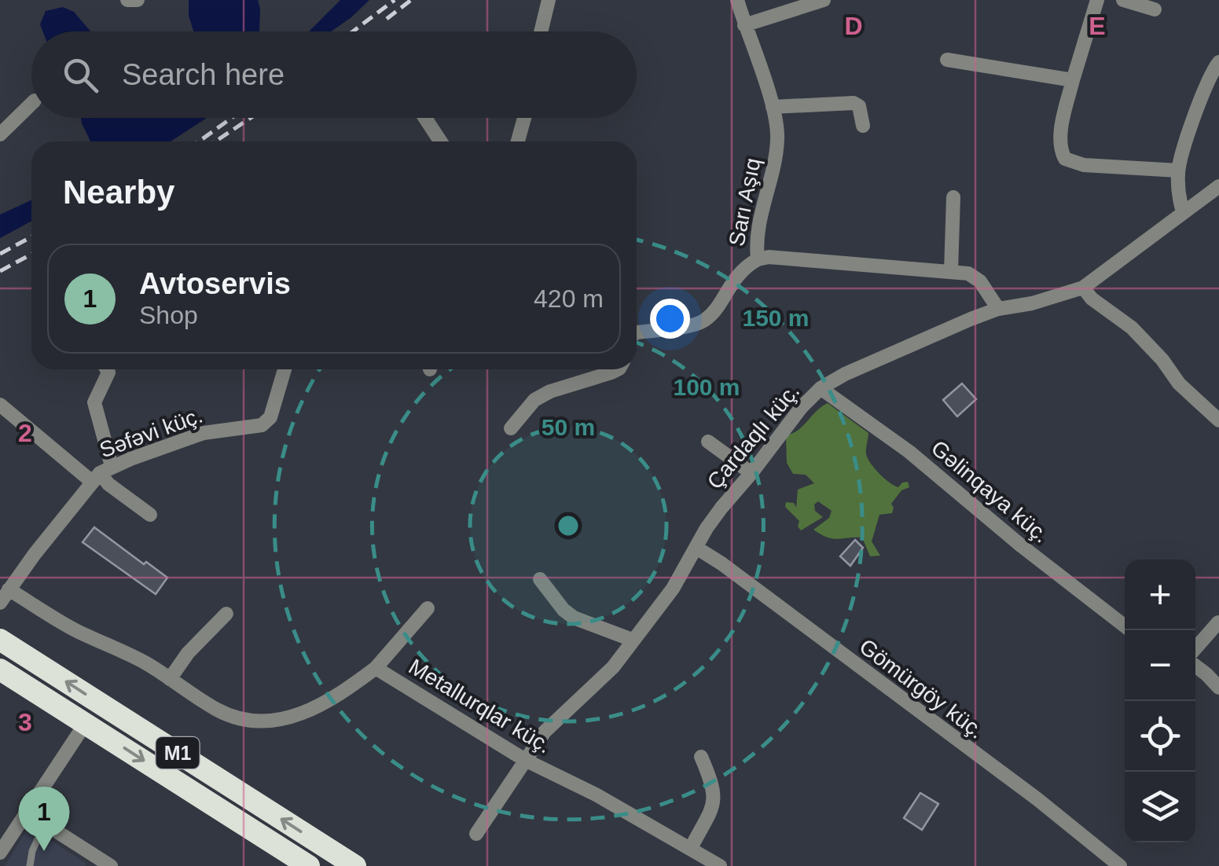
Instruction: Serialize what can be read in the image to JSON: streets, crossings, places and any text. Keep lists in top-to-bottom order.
{
  "streets": {
    "highway": ["M1"],
    "street": [
      "Sarı Aşıq",
      "Səfəvi küç.",
      "Çardaqlı küç.",
      "Gəlinqaya küç.",
      "Gömürgöy küç.",
      "Metallurqlar küç."
    ]
  },
  "crossings": [
    ["Səfəvi küç.", "Metallurqlar küç."],
    ["Çardaqlı küç.", "Gəlinqaya küç."],
    ["Çardaqlı küç.", "Gömürgöy küç."],
    ["Çardaqlı küç.", "Metallurqlar küç."]
  ],
  "page": {
    "search": "Search here",
    "heading": "Nearby",
    "list": [
      {
        "mark": "1",
        "name": "Avtoservis",
        "note": "Shop",
        "value": "420 m"
      }
    ],
    "map_buttons": ["+", "−"],
    "pins": "1"
  },
  "grid": {
    "columns": ["D", "E"],
    "rows": ["2", "3"]
  },
  "rings": ["150 m", "100 m", "50 m"]
}
